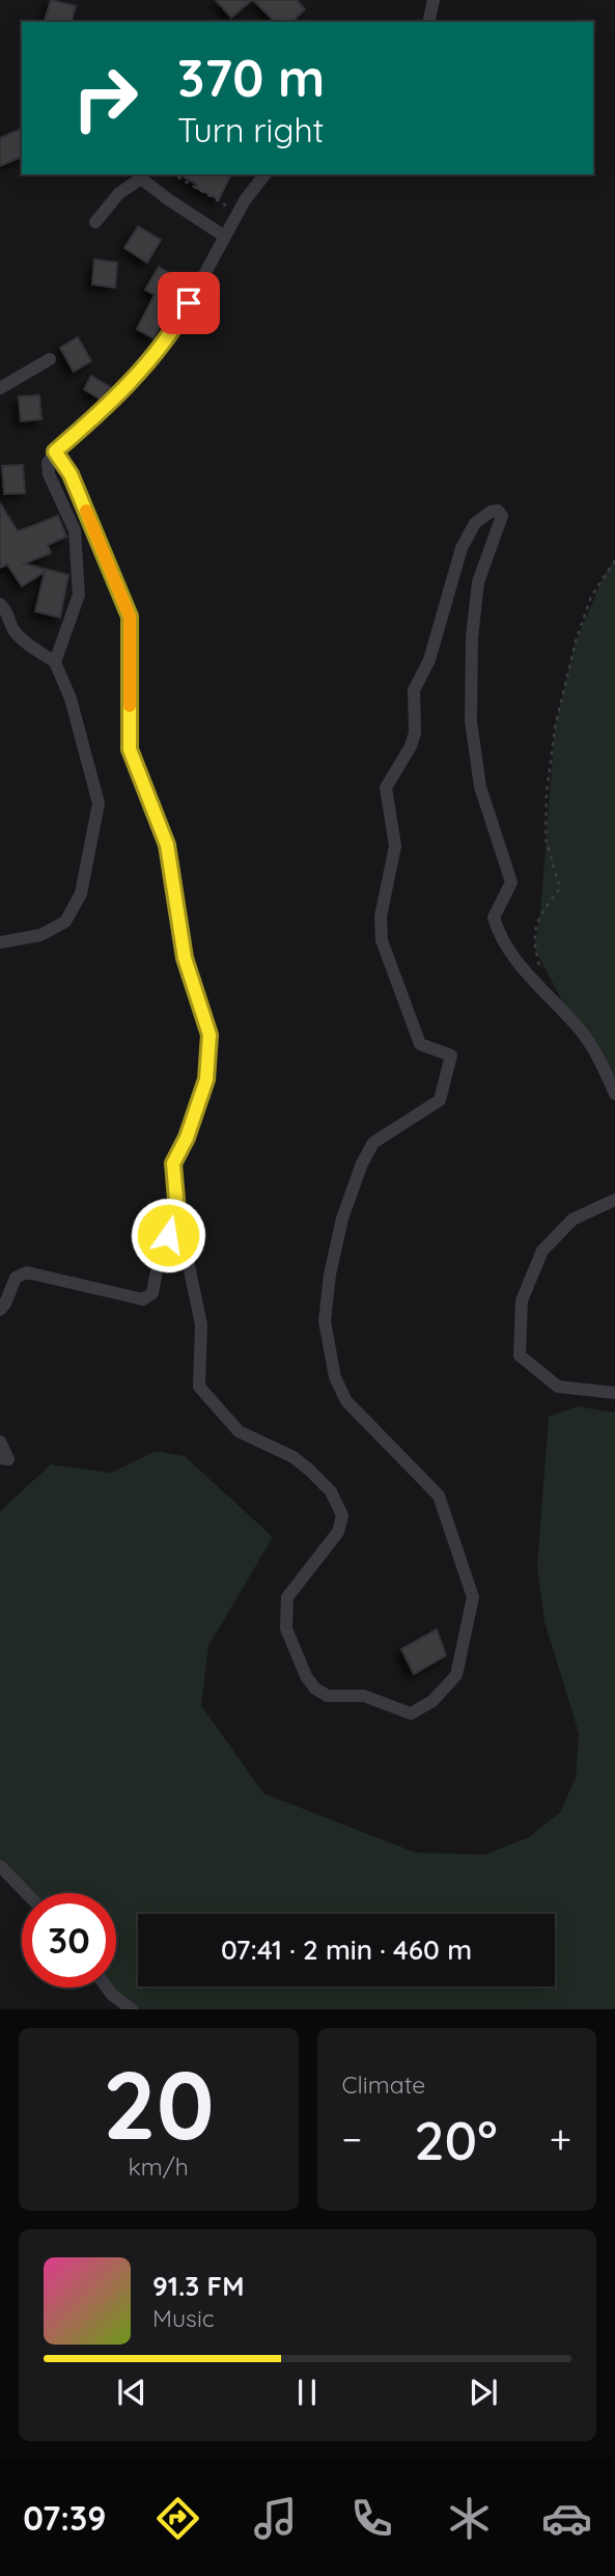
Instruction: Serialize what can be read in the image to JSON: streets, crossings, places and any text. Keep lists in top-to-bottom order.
{
  "page": {
    "turn": ["370 m", "Turn right"],
    "limit": "30",
    "trip": "07:41 · 2 min · 460 m",
    "tile": [
      ["20", "km/h"],
      "Climate"
    ],
    "heat": ["−", "20°", "+"],
    "song": ["91.3 FM", "Music"],
    "tabs": "07:39"
  }
}
